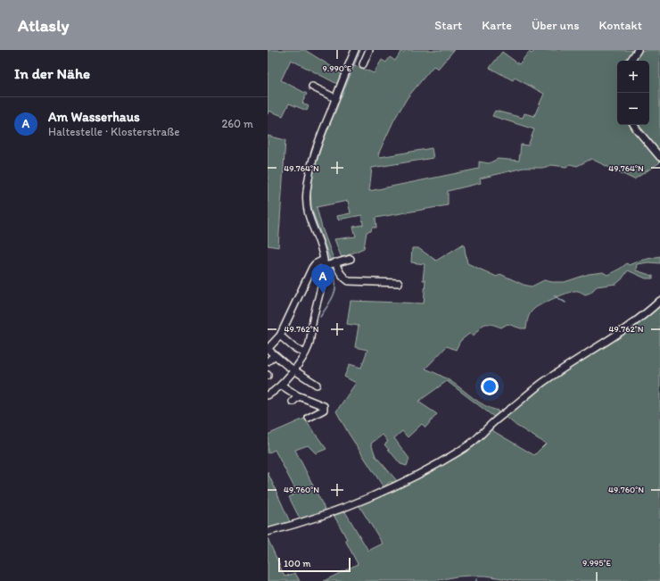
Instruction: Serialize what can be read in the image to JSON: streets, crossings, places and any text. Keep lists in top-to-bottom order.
{
  "scale_bar": "100 m",
  "page": {
    "header": "Atlasly",
    "nav": [
      "Start",
      "Karte",
      "Über uns",
      "Kontakt"
    ],
    "heading": "In der Nähe",
    "map_buttons": ["+", "−"],
    "list": [
      {
        "mark": "A",
        "name": "Am Wasserhaus",
        "note": "Haltestelle · Klosterstraße",
        "value": "260 m"
      }
    ],
    "pins": "A",
    "scale": "100 m"
  },
  "coordinates": [
    "9.990°E",
    "49.764°N",
    "49.762°N",
    "49.760°N",
    "9.995°E"
  ]
}
